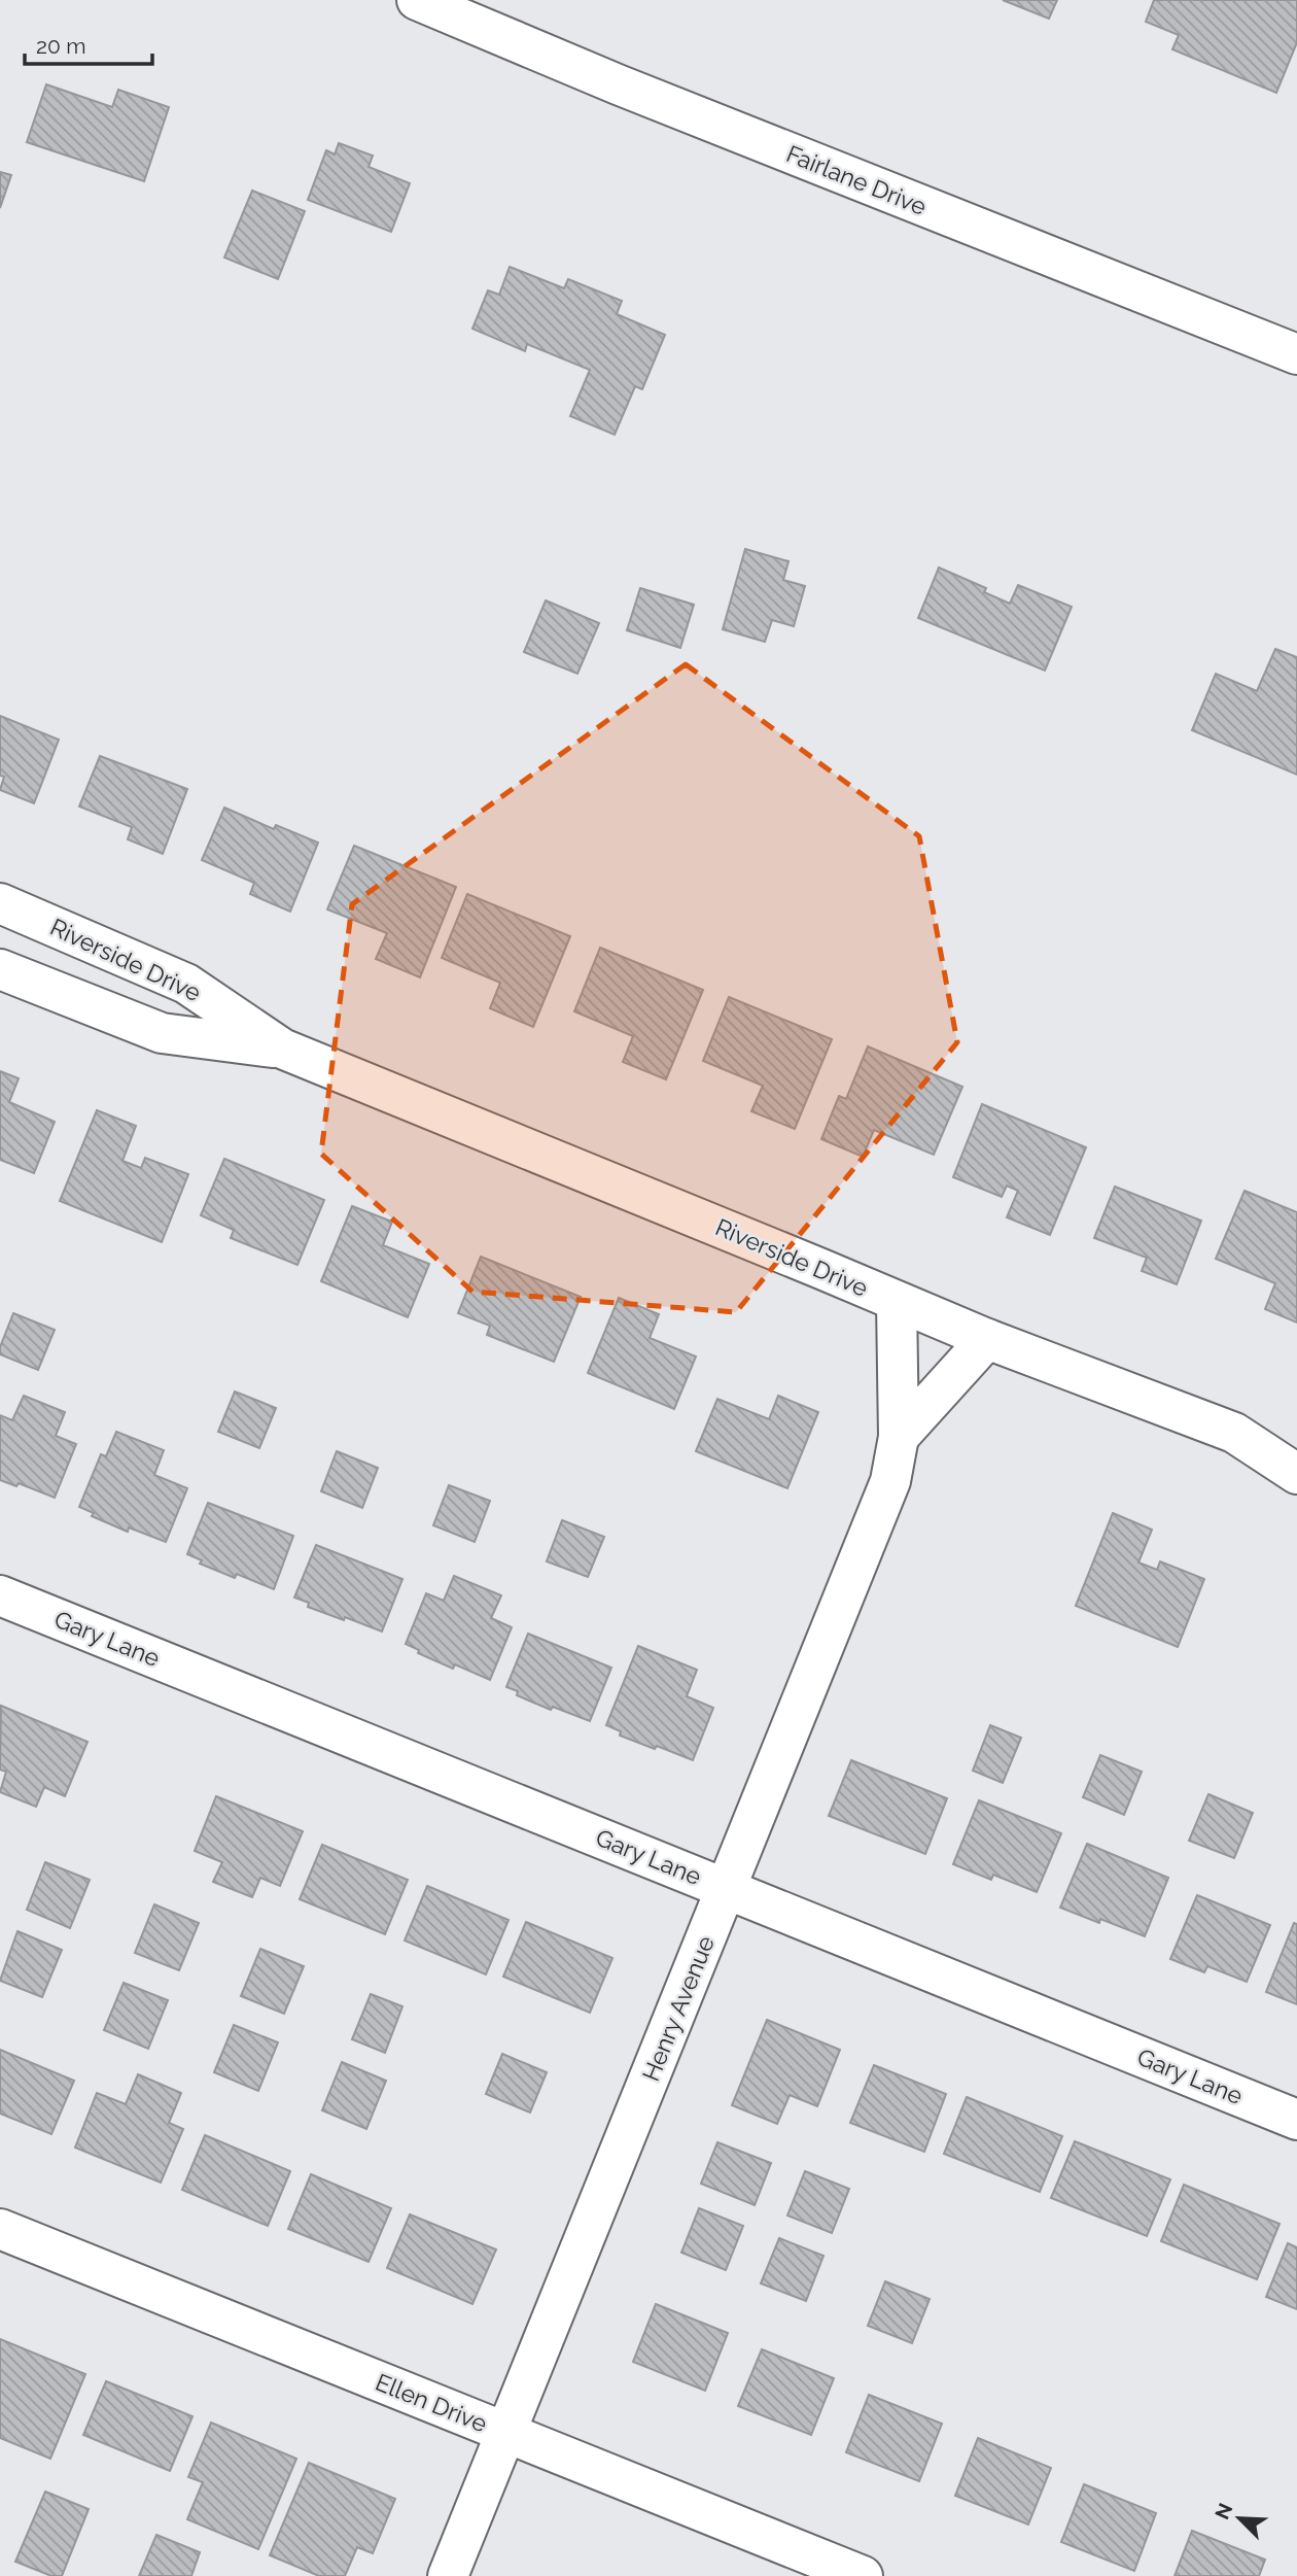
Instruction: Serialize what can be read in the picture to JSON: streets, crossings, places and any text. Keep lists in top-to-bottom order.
{
  "streets": {
    "street": [
      "Fairlane Drive",
      "Riverside Drive",
      "Gary Lane",
      "Henry Avenue",
      "Ellen Drive"
    ]
  },
  "crossings": [
    ["Riverside Drive", "Henry Avenue"],
    ["Gary Lane", "Henry Avenue"],
    ["Henry Avenue", "Ellen Drive"]
  ],
  "scale_bar": "20 m",
  "north": "top left"
}
